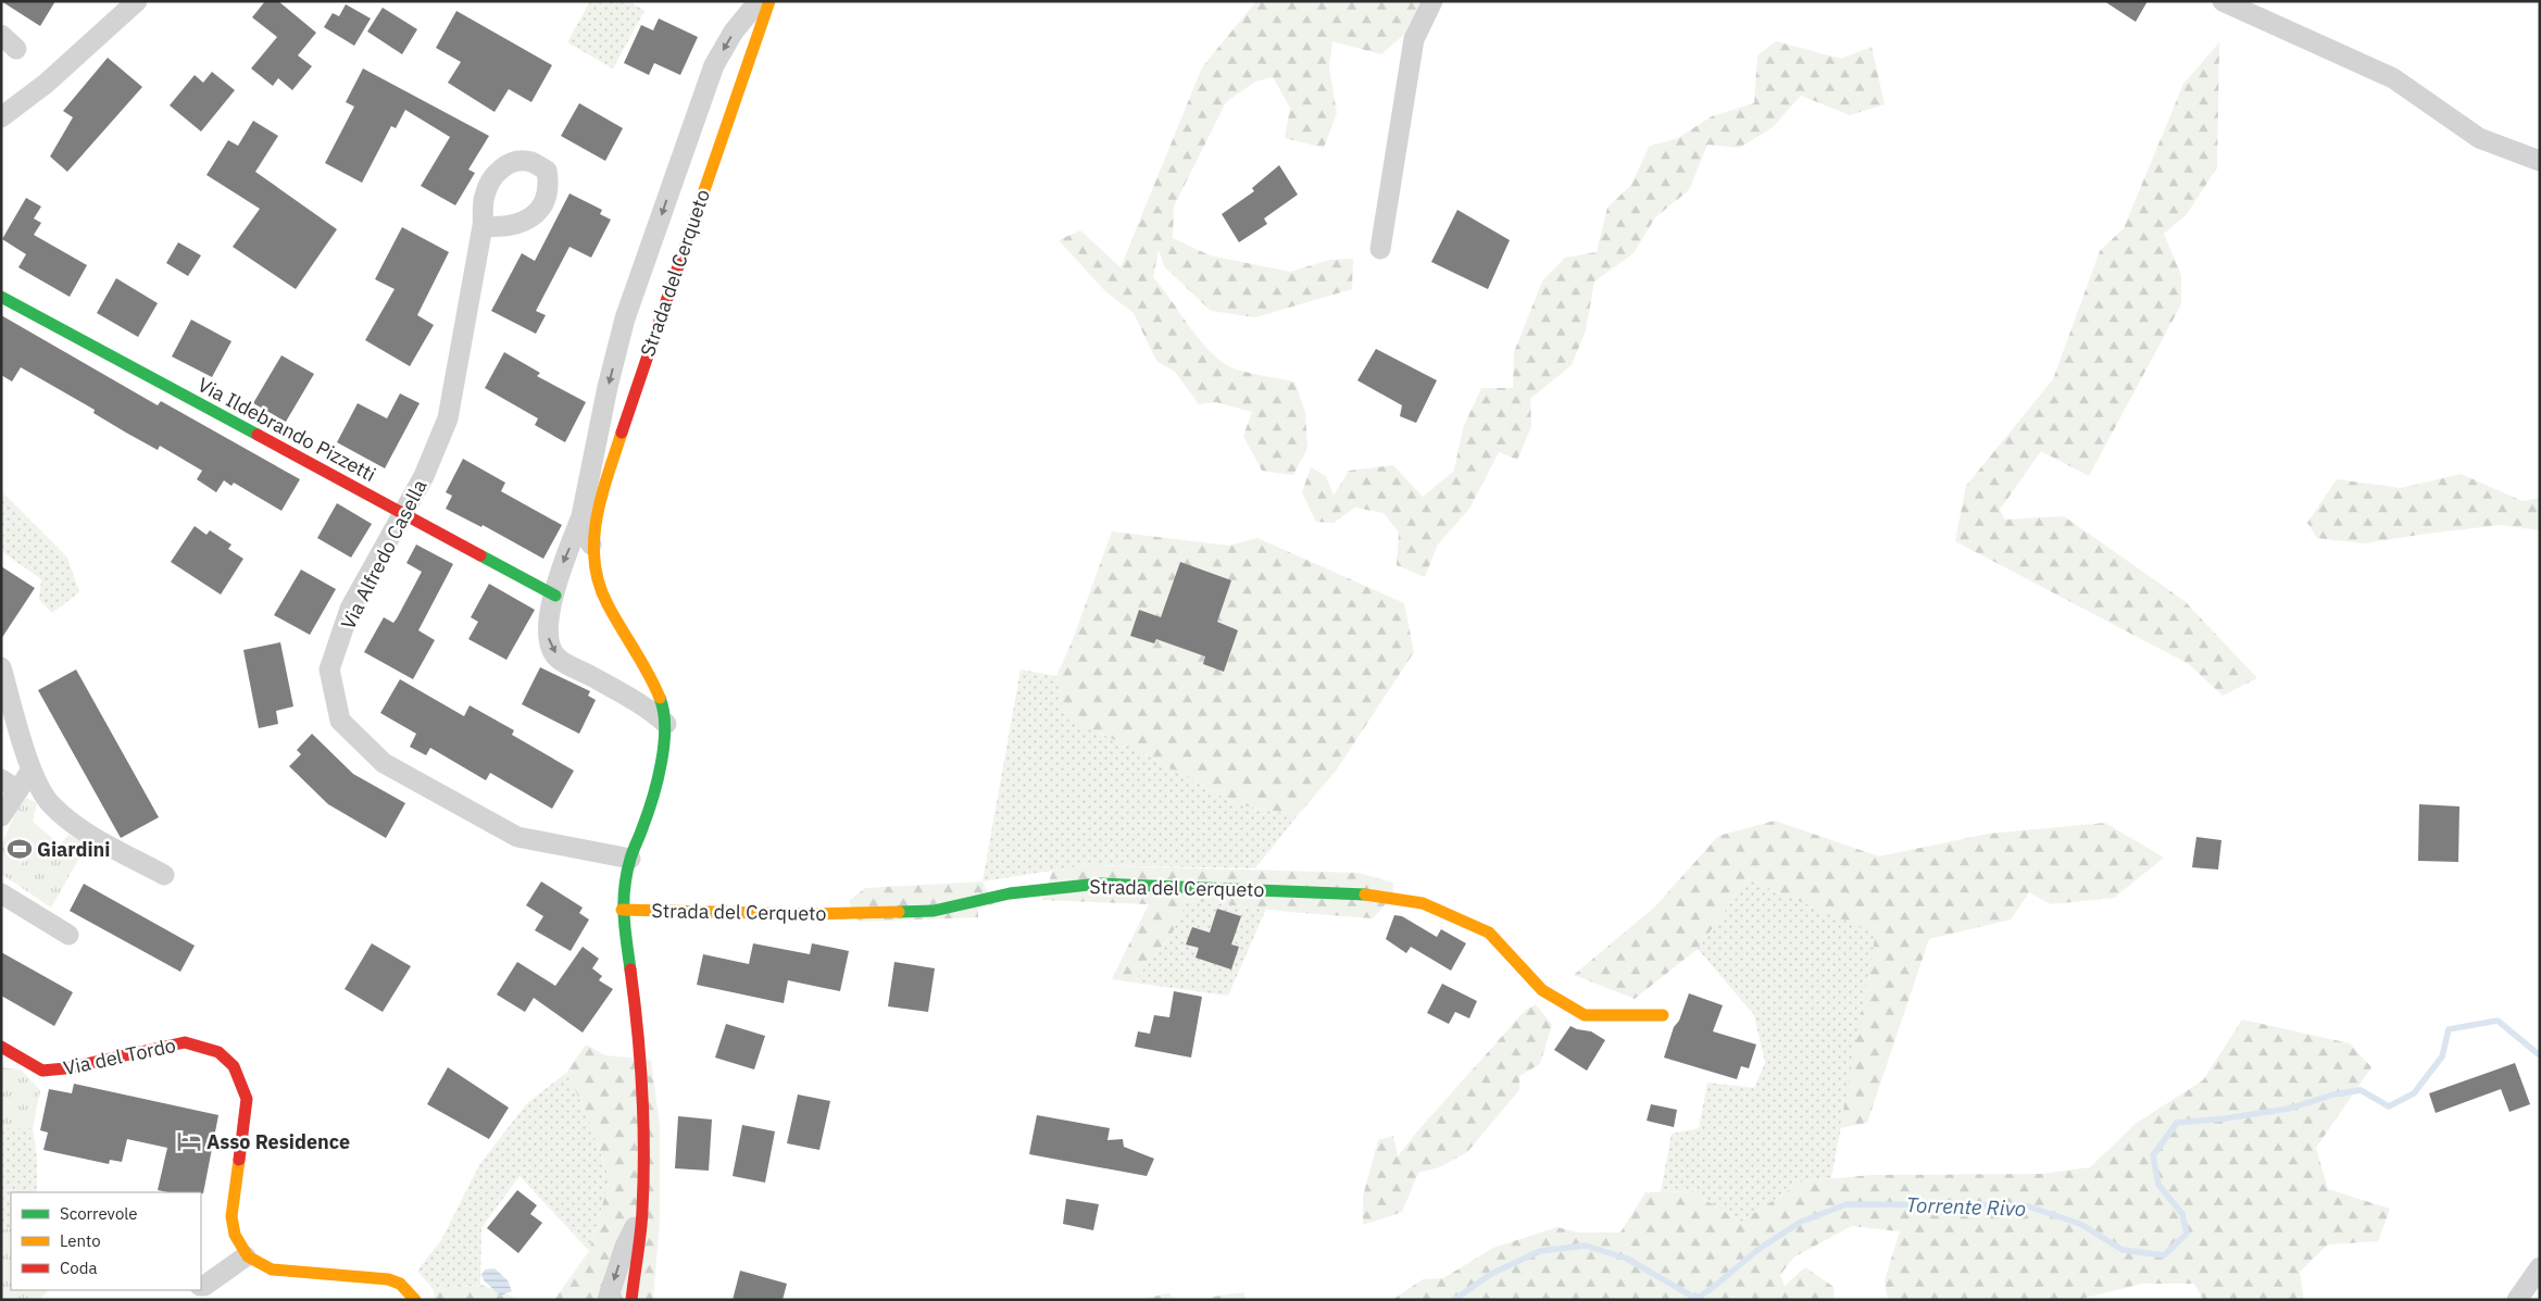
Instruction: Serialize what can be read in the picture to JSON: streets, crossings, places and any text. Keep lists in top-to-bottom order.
{
  "streets": {
    "street": [
      "Strada del Cerqueto",
      "Via Ildebrando Pizzetti",
      "Via Alfredo Casella",
      "Via del Tordo"
    ]
  },
  "crossings": [
    ["Strada del Cerqueto", "Via Ildebrando Pizzetti"],
    ["Strada del Cerqueto", "Via Alfredo Casella"],
    ["Via Ildebrando Pizzetti", "Via Alfredo Casella"]
  ],
  "water": ["Torrente Rivo"],
  "places": {
    "sports": ["Giardini"],
    "hotel": ["Asso Residence"]
  },
  "legend": ["Scorrevole", "Lento", "Coda"]
}
